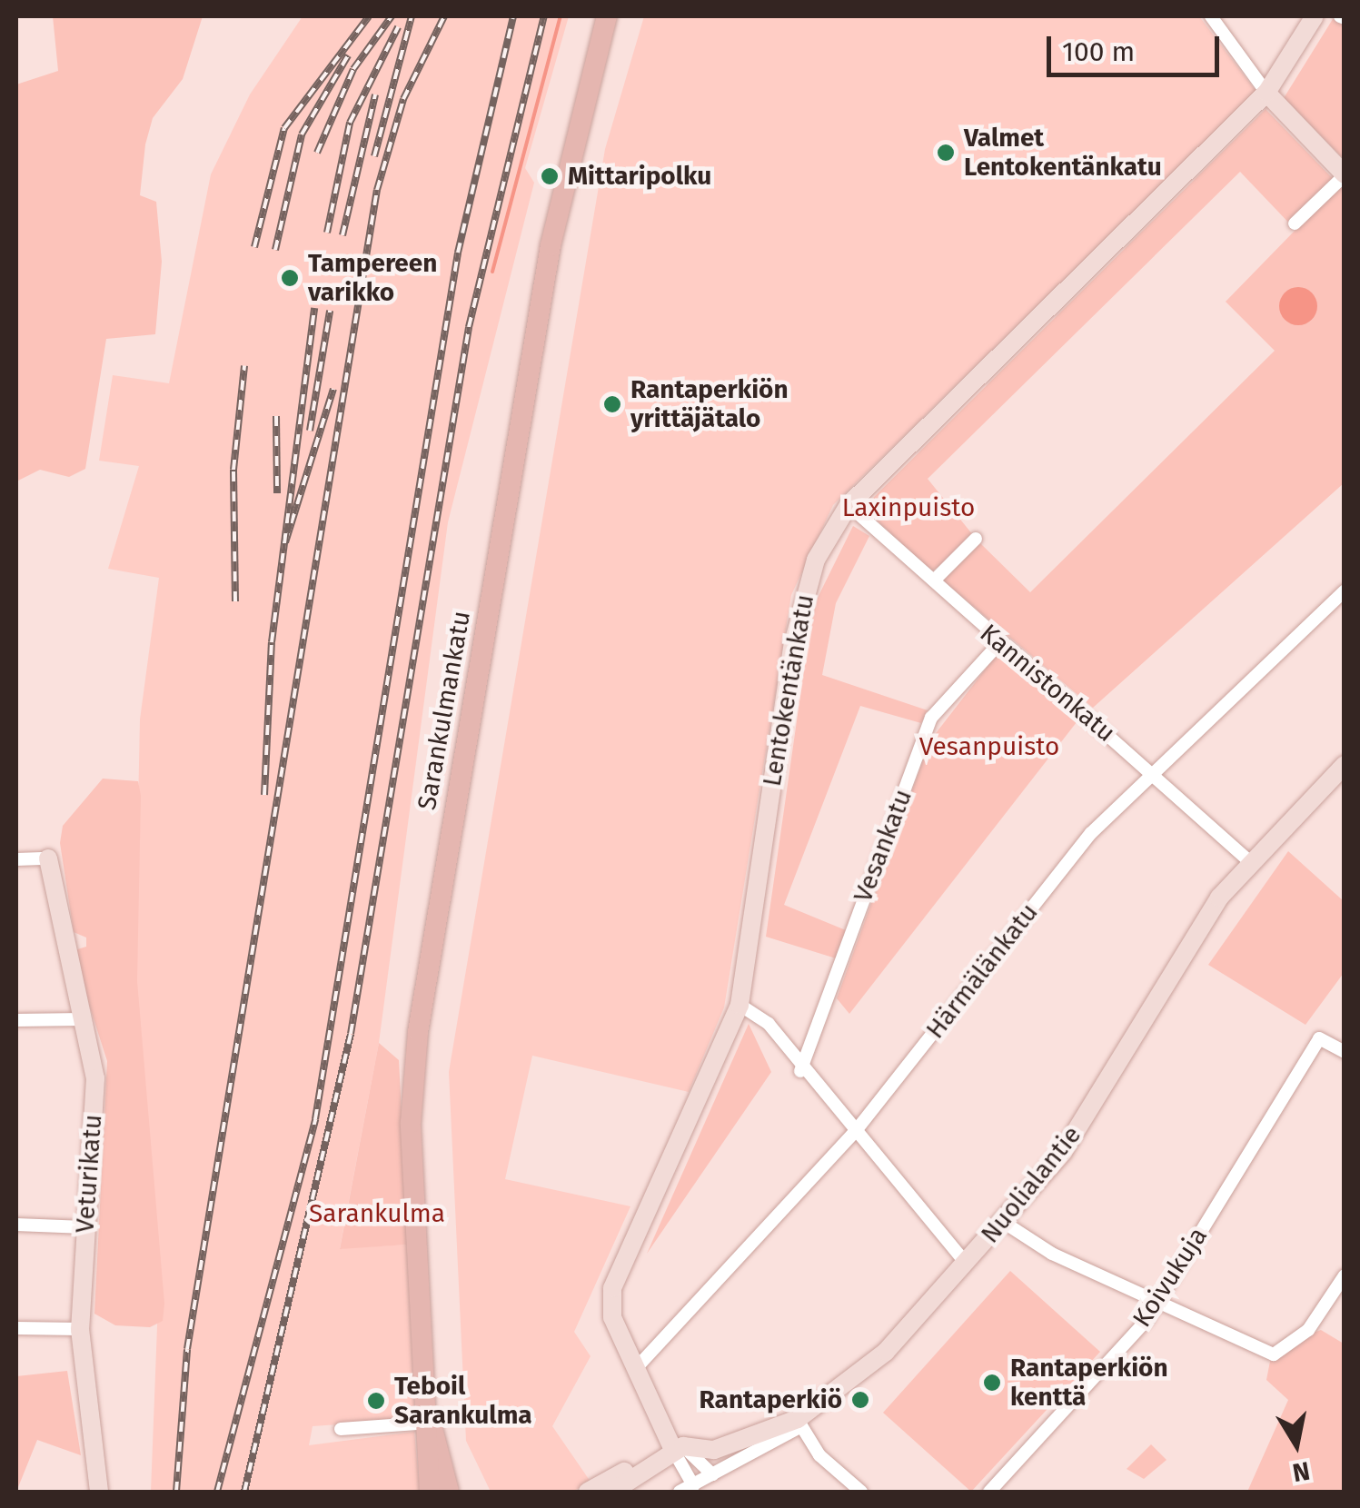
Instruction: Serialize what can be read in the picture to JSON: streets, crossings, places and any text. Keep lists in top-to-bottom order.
{
  "streets": {
    "main road": ["Sarankulmankatu"],
    "street": [
      "Kannistonkatu",
      "Lentokentänkatu",
      "Vesankatu",
      "Härmälänkatu",
      "Veturikatu",
      "Nuolialantie",
      "Koivukuja"
    ]
  },
  "crossings": [
    ["Kannistonkatu", "Lentokentänkatu"],
    ["Kannistonkatu", "Vesankatu"],
    ["Kannistonkatu", "Härmälänkatu"],
    ["Kannistonkatu", "Nuolialantie"],
    ["Lentokentänkatu", "Härmälänkatu"],
    ["Lentokentänkatu", "Nuolialantie"]
  ],
  "parks": ["Laxinpuisto", "Vesanpuisto", "Sarankulma"],
  "places": [
    "Valmet Lentokentänkatu",
    "Mittaripolku",
    "Tampereen varikko",
    "Rantaperkiön yrittäjätalo",
    "Rantaperkiön kenttä",
    "Rantaperkiö",
    "Teboil Sarankulma"
  ],
  "scale_bar": "100 m",
  "north": "bottom"
}
